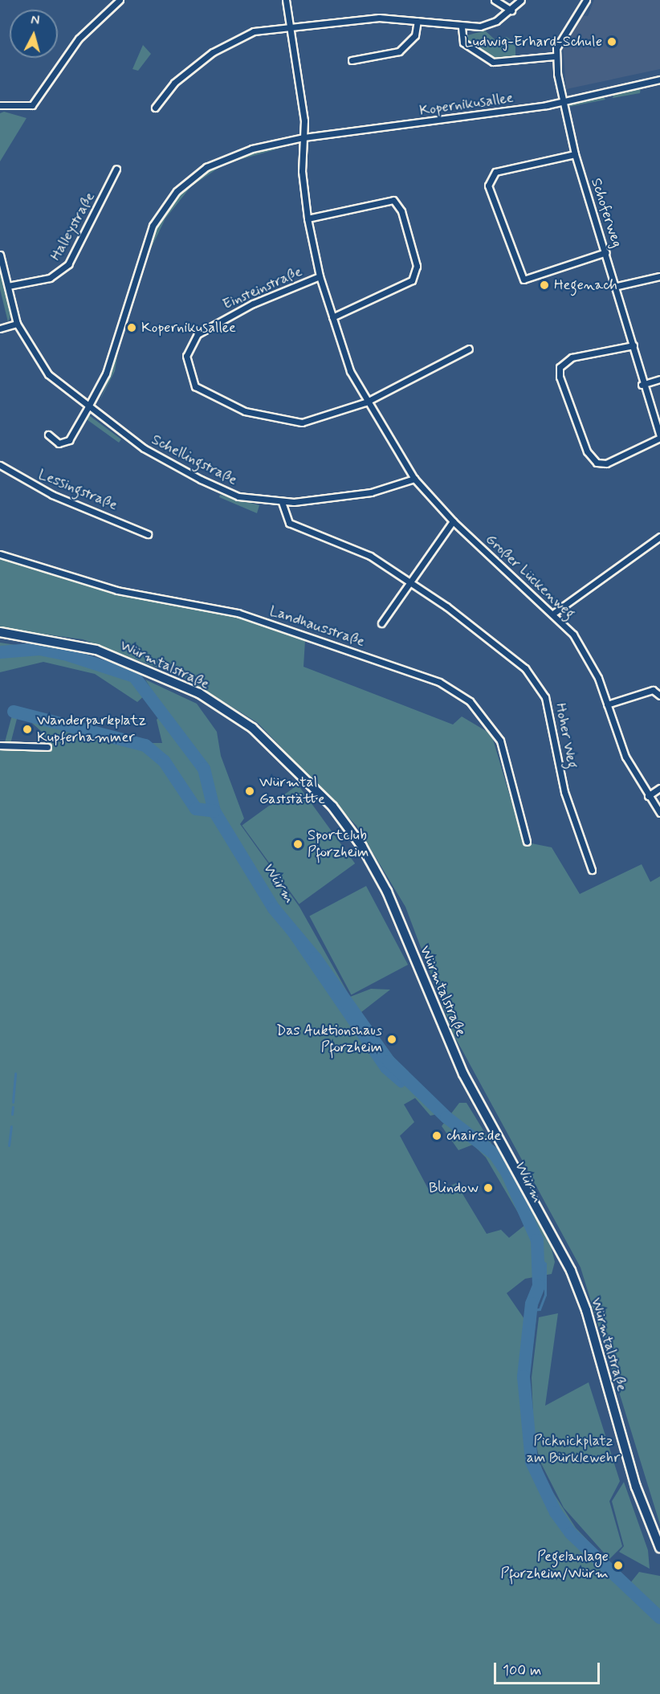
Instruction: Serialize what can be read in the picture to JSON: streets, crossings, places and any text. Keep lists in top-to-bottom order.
{
  "streets": {
    "main road": ["Würmtalstraße"],
    "street": [
      "Kopernikusallee",
      "Schoferweg",
      "Halleystraße",
      "Einsteinstraße",
      "Schellingstraße",
      "Lessingstraße",
      "Großer Lückenweg",
      "Landhausstraße",
      "Hoher Weg"
    ]
  },
  "crossings": [
    ["Kopernikusallee", "Schoferweg"],
    ["Kopernikusallee", "Schellingstraße"],
    ["Kopernikusallee", "Großer Lückenweg"],
    ["Halleystraße", "Schellingstraße"],
    ["Einsteinstraße", "Großer Lückenweg"],
    ["Schellingstraße", "Großer Lückenweg"],
    ["Schellingstraße", "Hoher Weg"]
  ],
  "water": ["Würm"],
  "parks": ["Picknickplatz am Bürklewehr"],
  "places": [
    "Ludwig-Erhard-Schule",
    "Hegenach",
    "Kopernikusallee",
    "Wanderparkplatz Kupferhammer",
    "Würmtal Gaststätte",
    "Sportclub Pforzheim",
    "Das Auktionshaus Pforzheim",
    "chairs.de",
    "Blindow",
    "Pegelanlage Pforzheim/Würm"
  ],
  "scale_bar": "100 m",
  "north": "top"
}
